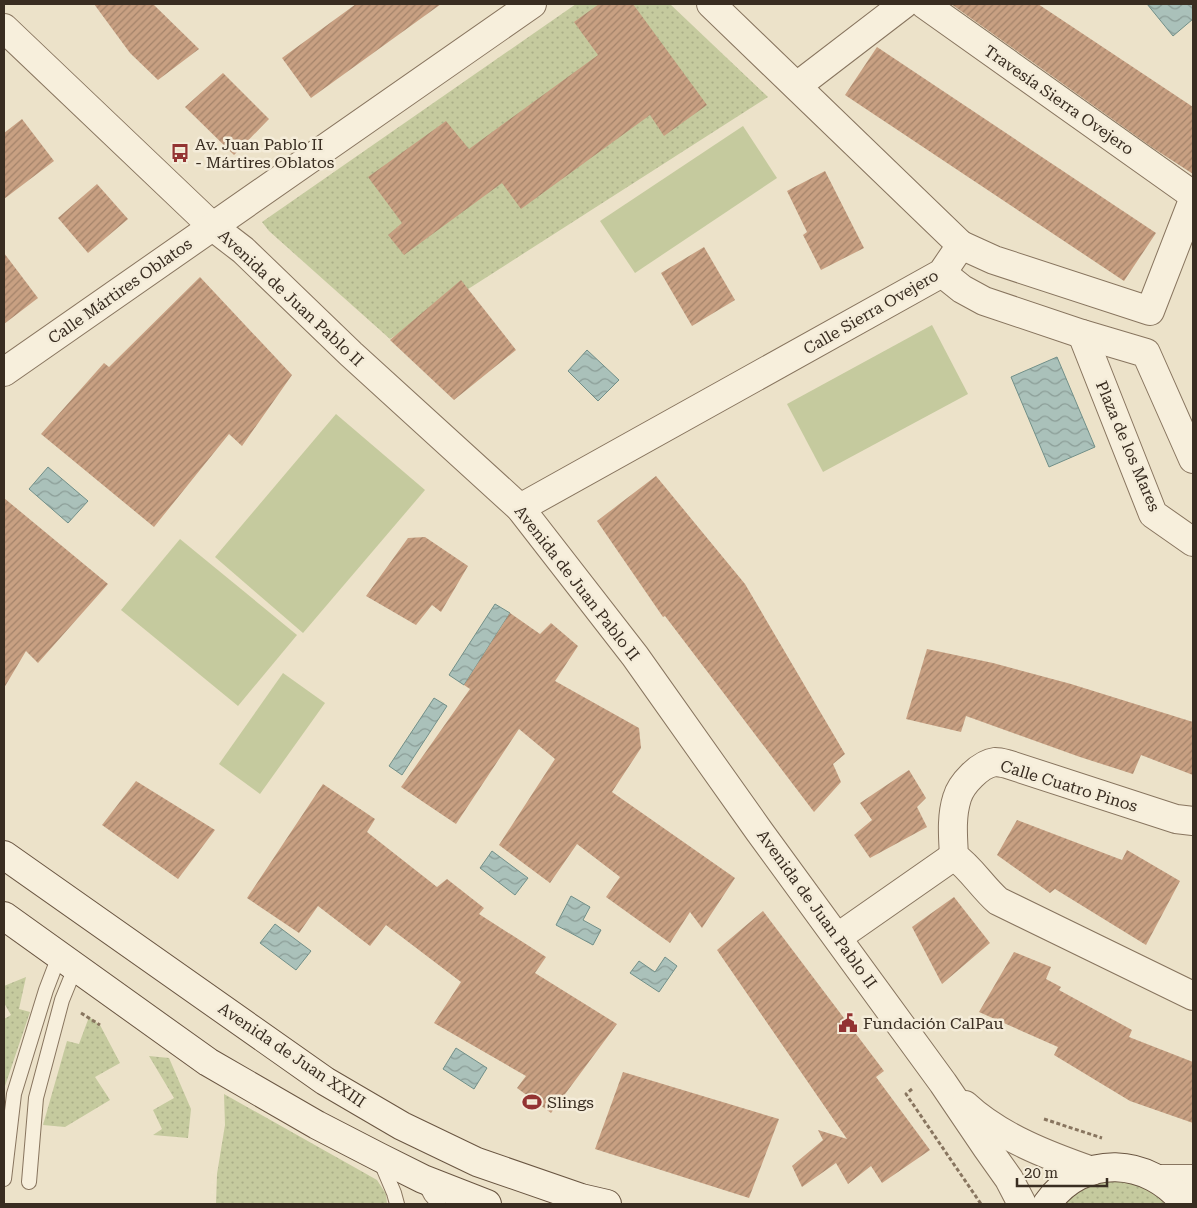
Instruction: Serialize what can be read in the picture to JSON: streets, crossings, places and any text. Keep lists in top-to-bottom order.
{
  "streets": {
    "street": [
      "Travesía Sierra Ovejero",
      "Calle Mártires Oblatos",
      "Avenida de Juan Pablo II",
      "Calle Sierra Ovejero",
      "Plaza de los Mares",
      "Calle Cuatro Pinos",
      "Avenida de Juan XXIII"
    ]
  },
  "crossings": [
    ["Calle Mártires Oblatos", "Avenida de Juan Pablo II"],
    ["Avenida de Juan Pablo II", "Calle Sierra Ovejero"]
  ],
  "places": {
    "bus stop": ["Av. Juan Pablo II - Mártires Oblatos"],
    "public building": ["Fundación CalPau"],
    "sports": ["Slings"]
  },
  "scale_bar": "20 m"
}
